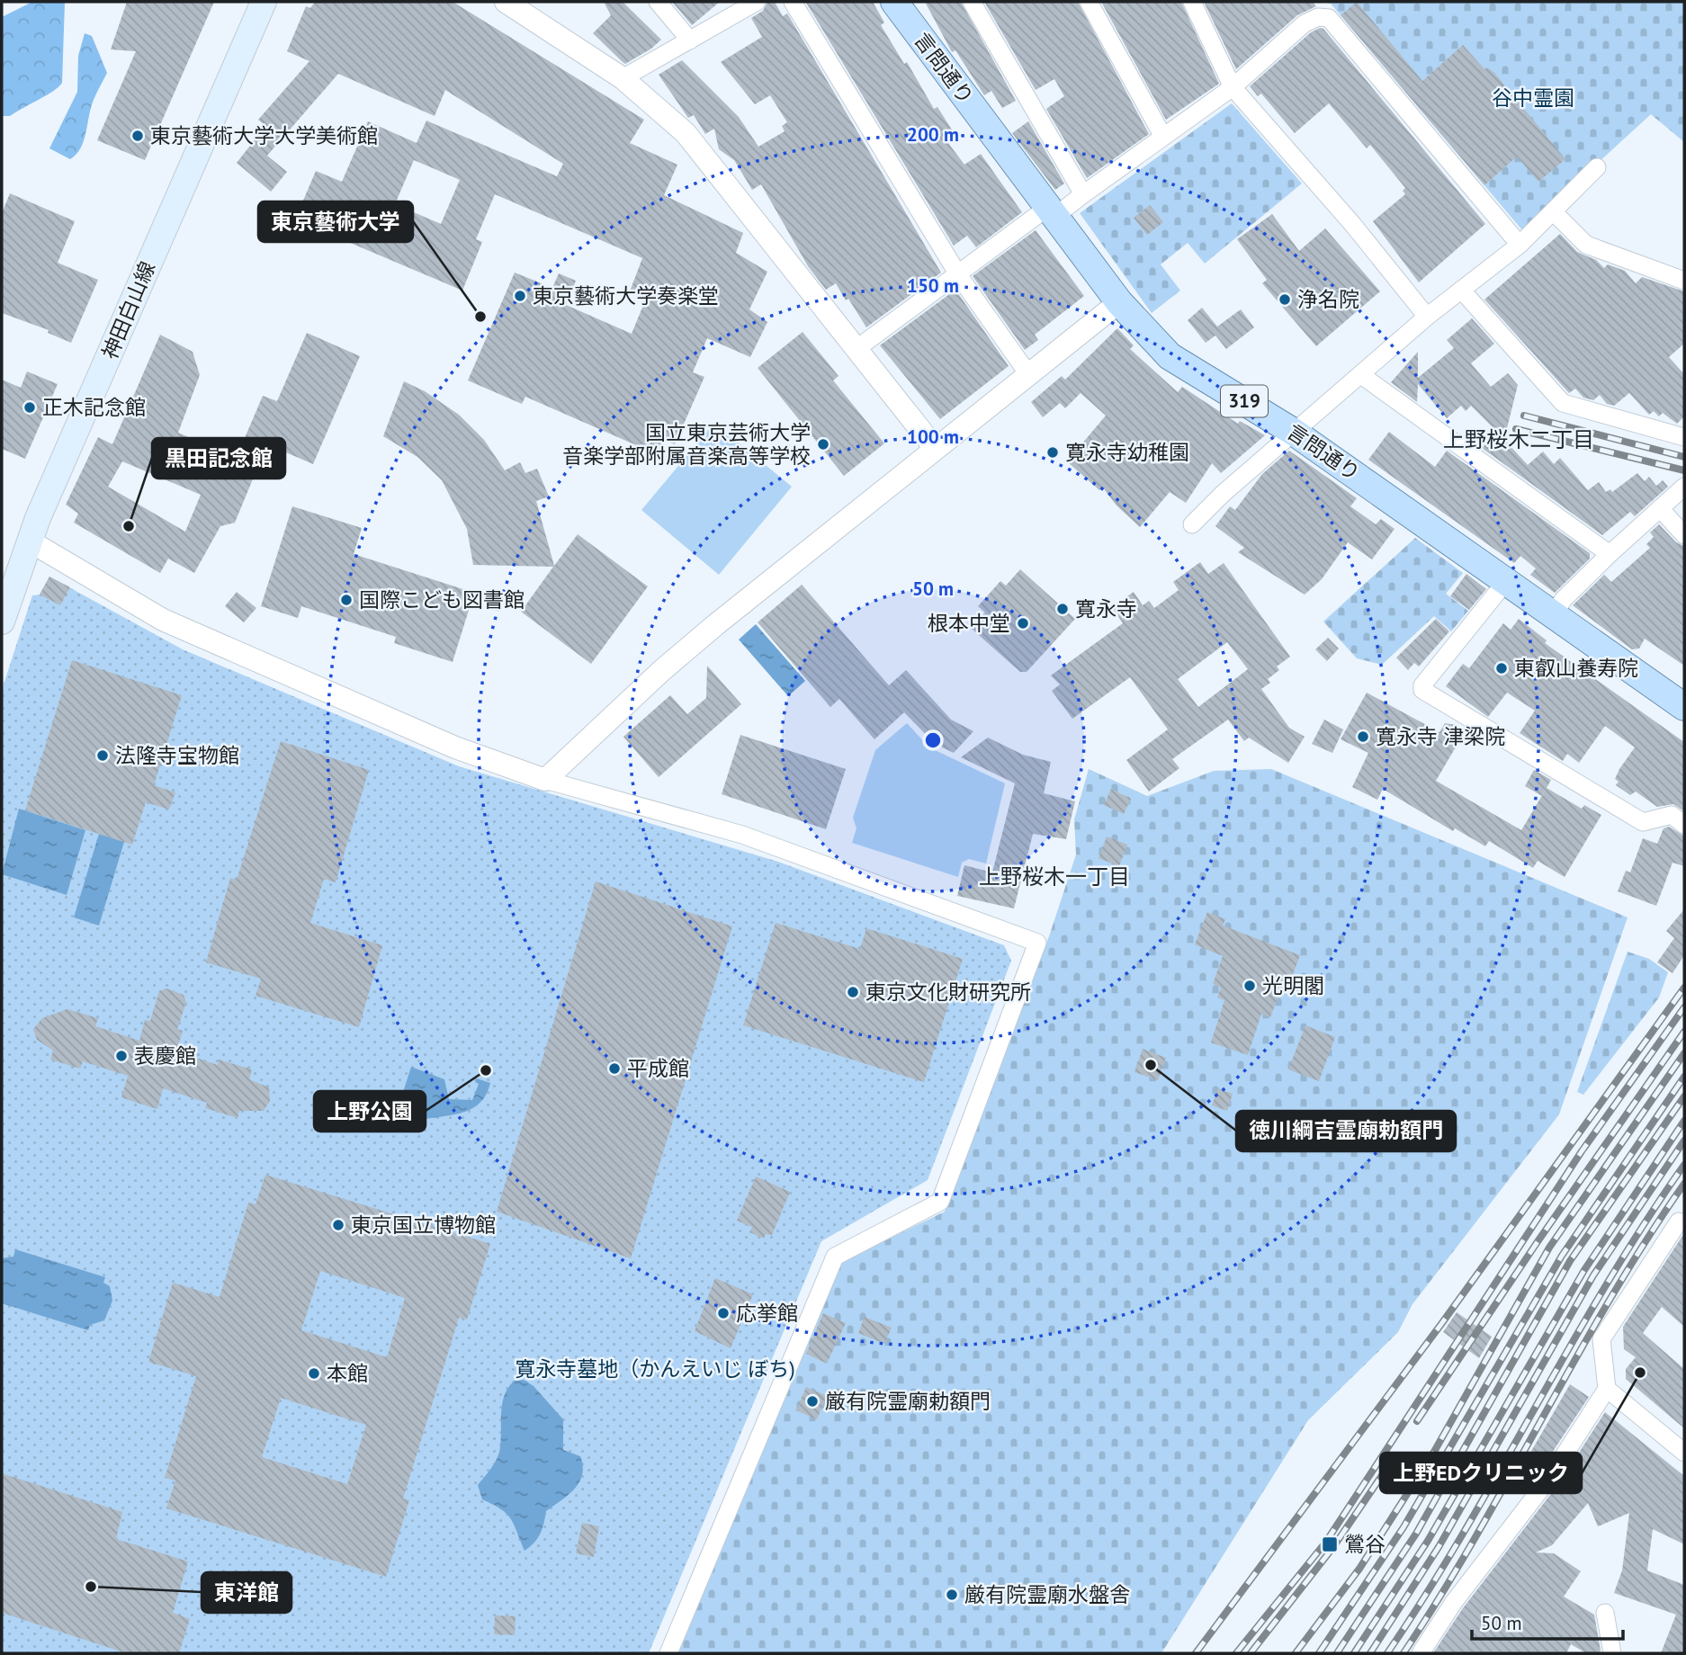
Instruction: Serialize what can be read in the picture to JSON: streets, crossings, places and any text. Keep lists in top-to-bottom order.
{
  "streets": {
    "main road": ["言問通り", "神田白山線", "319"]
  },
  "districts": ["上野桜木二丁目", "上野桜木一丁目"],
  "parks": ["谷中霊園", "寛永寺墓地（かんえいじ ぼち)"],
  "places": {
    "other": [
      "東京藝術大学大学美術館",
      "東京藝術大学奏楽堂",
      "浄名院",
      "東京藝術大学",
      "正木記念館",
      "国立東京芸術大学 音楽学部附属音楽高等学校",
      "寛永寺幼稚園",
      "黒田記念館",
      "国際こども図書館",
      "寛永寺",
      "根本中堂",
      "東叡山養寿院",
      "寛永寺 津梁院",
      "法隆寺宝物館",
      "光明閣",
      "東京文化財研究所",
      "表慶館",
      "徳川綱吉霊廟勅額門",
      "平成館",
      "上野公園",
      "東京国立博物館",
      "応挙館",
      "上野EDクリニック",
      "本館",
      "厳有院霊廟勅額門",
      "東洋館",
      "厳有院霊廟水盤舎"
    ],
    "transit": ["鶯谷"]
  },
  "scale_bar": "50 m",
  "rings": [
    "200 m",
    "150 m",
    "100 m",
    "50 m"
  ]
}
